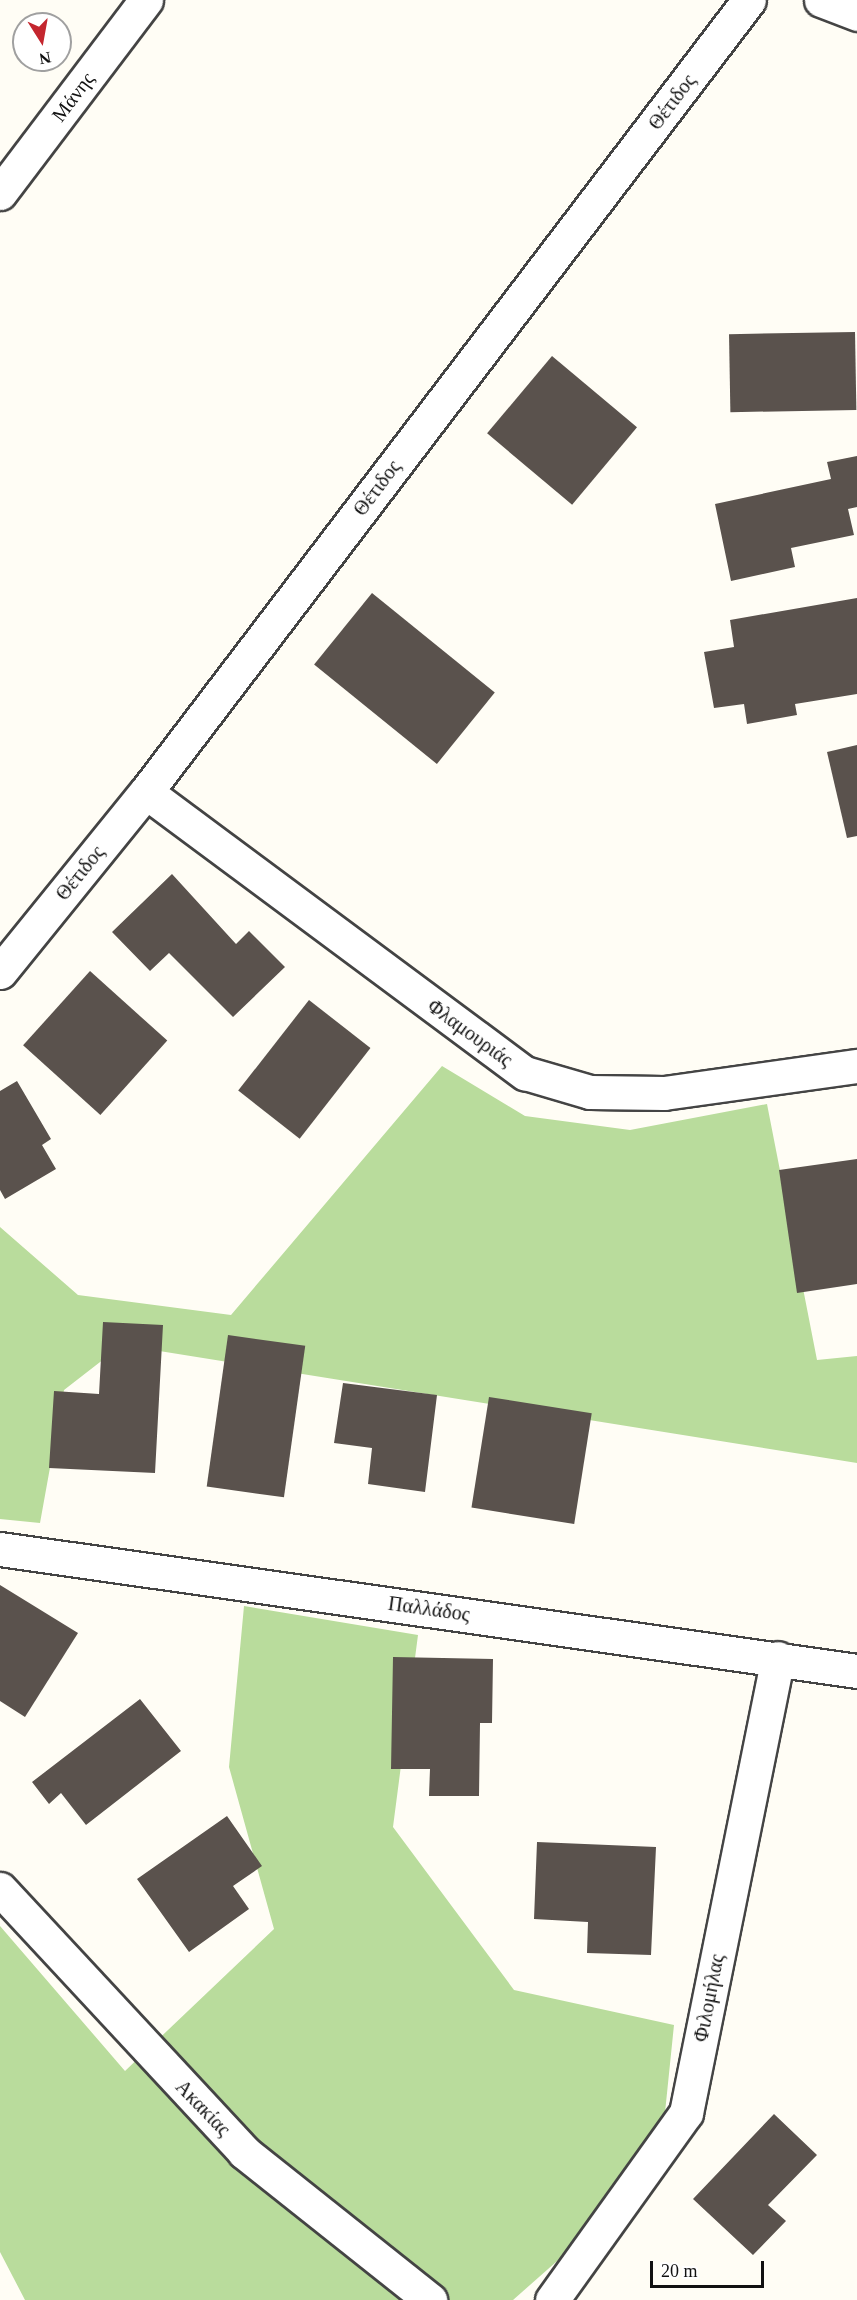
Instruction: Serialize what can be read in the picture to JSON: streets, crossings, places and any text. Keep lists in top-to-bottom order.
{
  "streets": {
    "street": [
      "Μάνης",
      "Θέτιδος",
      "Φλαμουριάς",
      "Παλλάδος",
      "Φιλομήλας",
      "Ακακίας"
    ]
  },
  "crossings": [
    ["Θέτιδος", "Φλαμουριάς"],
    ["Παλλάδος", "Φιλομήλας"]
  ],
  "scale_bar": "20 m",
  "north": "bottom"
}
